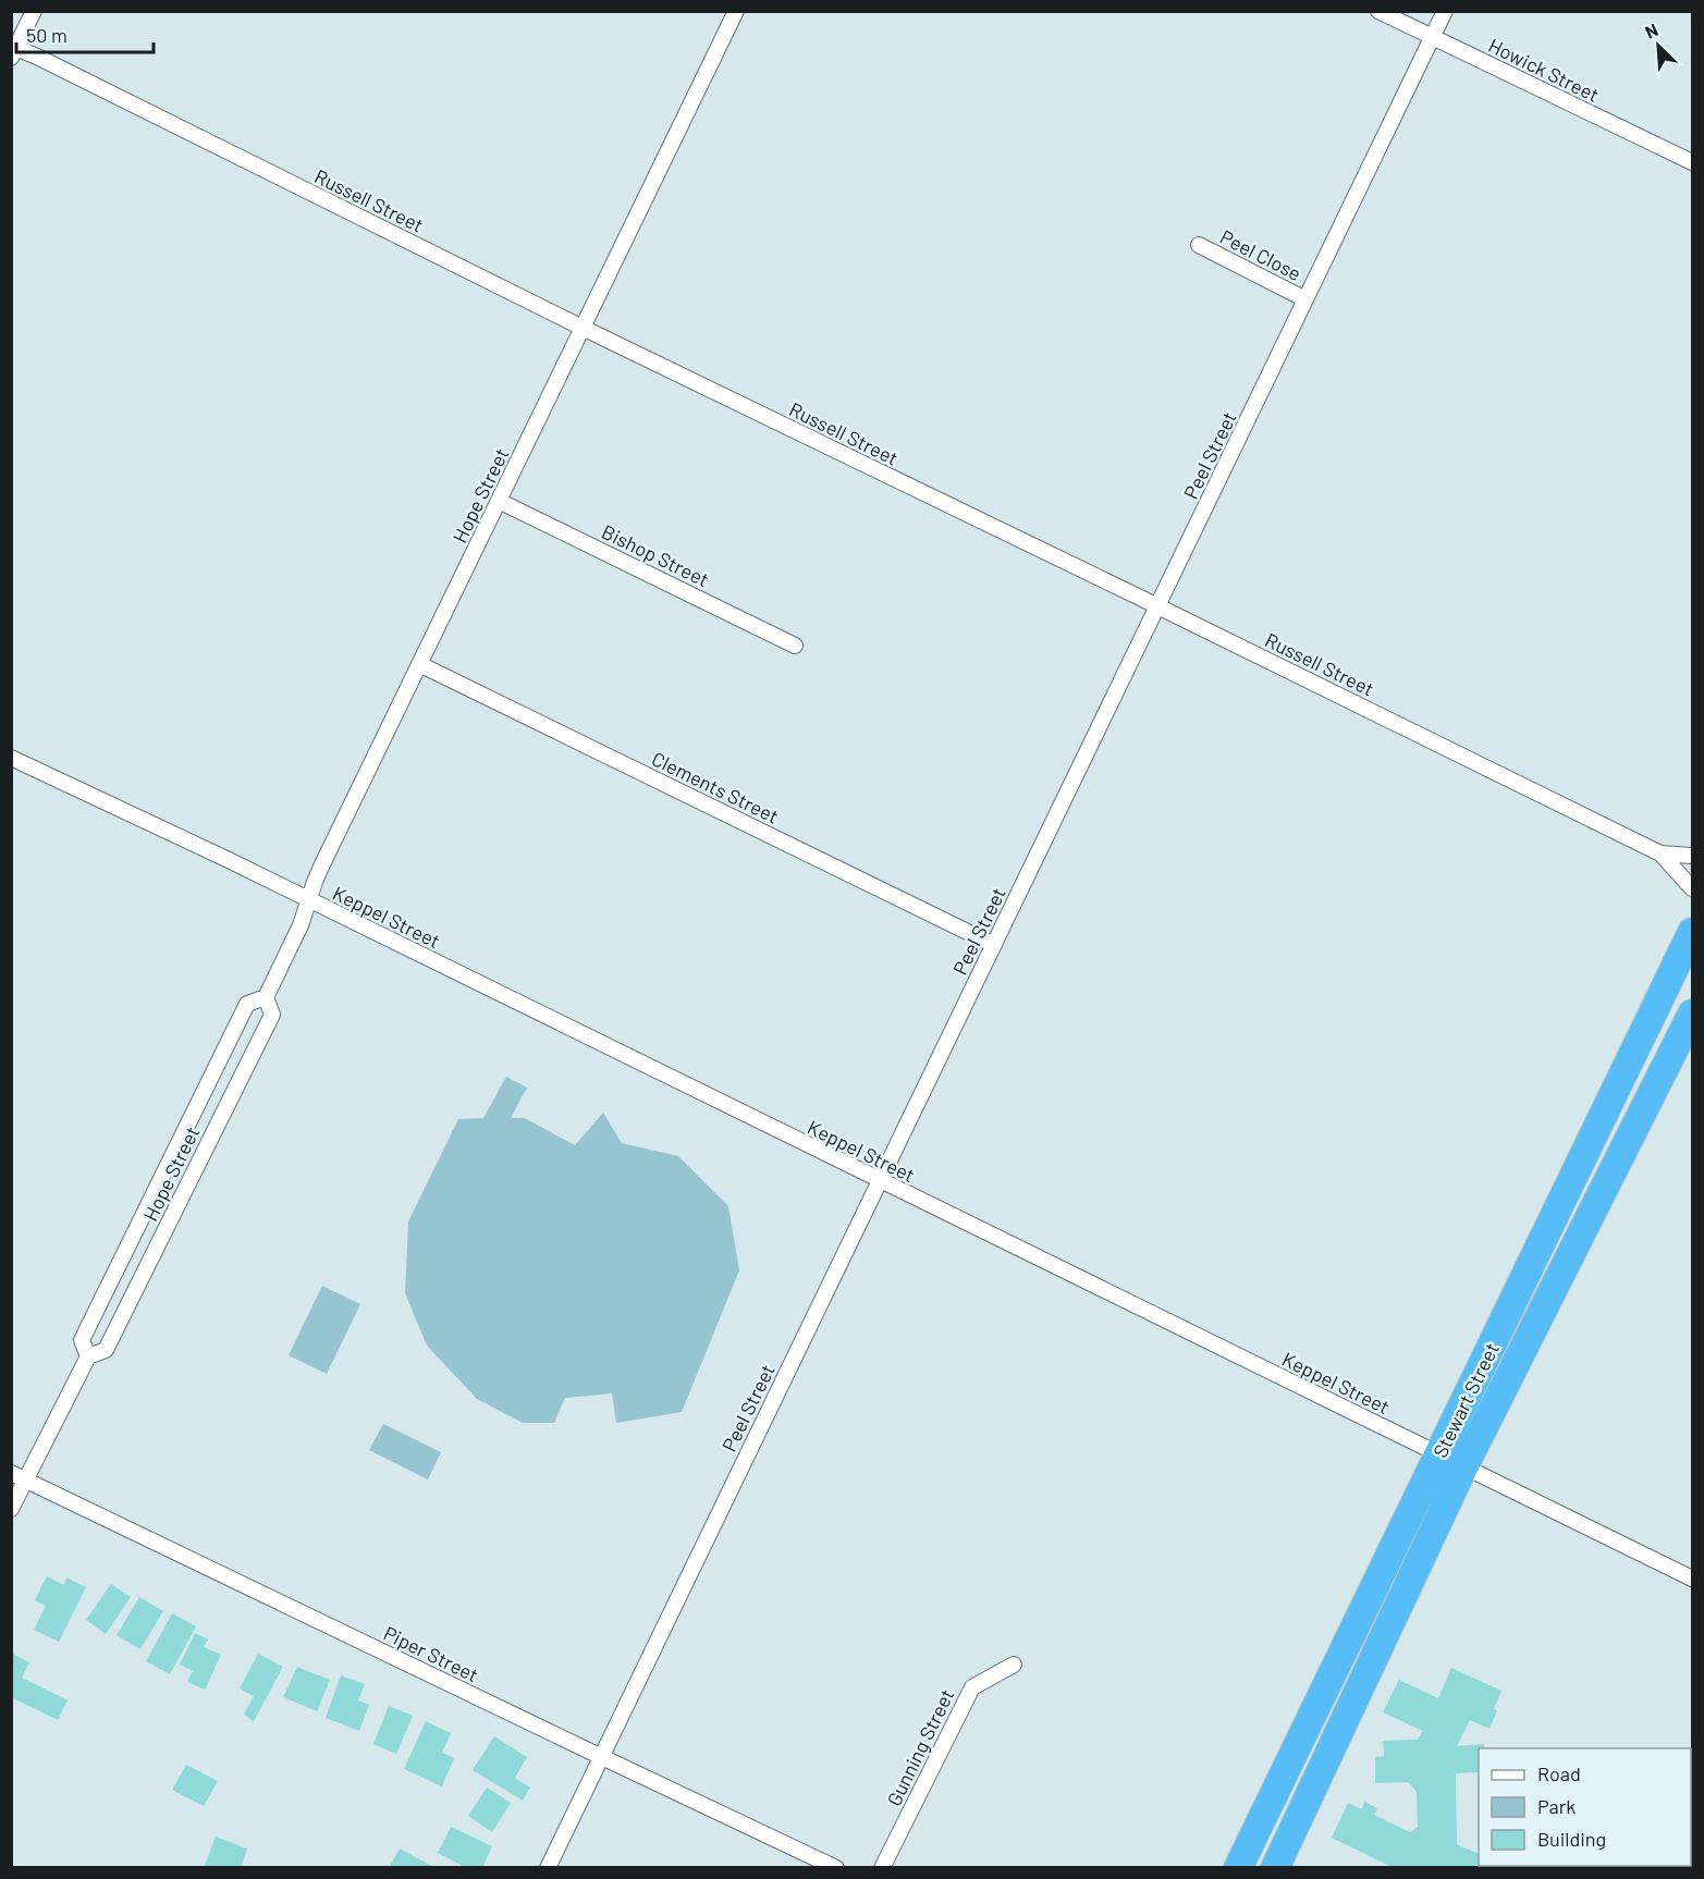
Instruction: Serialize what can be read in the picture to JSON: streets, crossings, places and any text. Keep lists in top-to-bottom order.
{
  "streets": {
    "highway": ["Stewart Street"],
    "street": [
      "Howick Street",
      "Russell Street",
      "Peel Close",
      "Peel Street",
      "Hope Street",
      "Bishop Street",
      "Clements Street",
      "Keppel Street",
      "Piper Street",
      "Gunning Street"
    ]
  },
  "crossings": [
    ["Howick Street", "Peel Street"],
    ["Russell Street", "Peel Street"],
    ["Russell Street", "Hope Street"],
    ["Peel Close", "Peel Street"],
    ["Peel Street", "Clements Street"],
    ["Peel Street", "Keppel Street"],
    ["Peel Street", "Piper Street"],
    ["Hope Street", "Bishop Street"],
    ["Hope Street", "Clements Street"],
    ["Hope Street", "Keppel Street"],
    ["Hope Street", "Piper Street"],
    ["Keppel Street", "Stewart Street"]
  ],
  "legend": ["Road", "Park", "Building"],
  "scale_bar": "50 m",
  "north": "top left"
}
